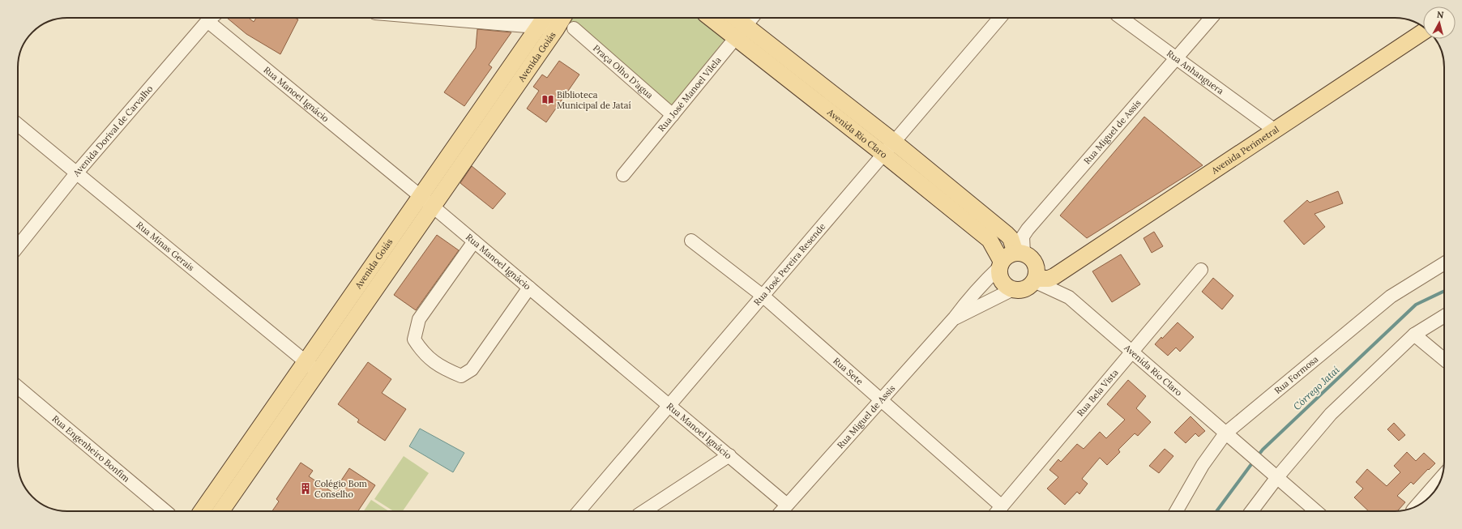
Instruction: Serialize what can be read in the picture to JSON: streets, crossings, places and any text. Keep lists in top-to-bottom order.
{
  "streets": {
    "main road": ["Avenida Goiás", "Avenida Rio Claro", "Avenida Perimetral"],
    "street": [
      "Praça Olho D'agua",
      "Rua Anhanguera",
      "Rua Manoel Ignácio",
      "Rua José Manoel Vilela",
      "Avenida Dorival de Carvalho",
      "Rua Miguel de Assis",
      "Rua Minas Gerais",
      "Rua José Pereira Resende",
      "Rua Sete",
      "Rua Formosa",
      "Rua Bela Vista",
      "Rua Engenheiro Bonfim"
    ]
  },
  "crossings": [
    ["Avenida Goiás", "Praça Olho D'agua"],
    ["Avenida Goiás", "Rua Manoel Ignácio"],
    ["Avenida Goiás", "Rua Minas Gerais"],
    ["Praça Olho D'agua", "Rua José Manoel Vilela"],
    ["Rua Anhanguera", "Rua Miguel de Assis"],
    ["Rua Anhanguera", "Avenida Perimetral"],
    ["Rua Manoel Ignácio", "Avenida Dorival de Carvalho"],
    ["Rua Manoel Ignácio", "Rua Miguel de Assis"],
    ["Rua Manoel Ignácio", "Rua José Pereira Resende"],
    ["Rua José Manoel Vilela", "Avenida Rio Claro"],
    ["Avenida Dorival de Carvalho", "Rua Minas Gerais"],
    ["Rua Miguel de Assis", "Avenida Rio Claro"],
    ["Rua Miguel de Assis", "Avenida Perimetral"],
    ["Rua Miguel de Assis", "Rua Sete"],
    ["Avenida Rio Claro", "Avenida Perimetral"],
    ["Avenida Rio Claro", "Rua José Pereira Resende"],
    ["Avenida Rio Claro", "Rua Formosa"],
    ["Avenida Rio Claro", "Rua Bela Vista"],
    ["Rua José Pereira Resende", "Rua Sete"],
    ["Rua Sete", "Rua Bela Vista"]
  ],
  "water": ["Córrego Jataí"],
  "places": {
    "library": ["Biblioteca Municipal de Jataí"],
    "building": ["Colégio Bom Conselho"]
  },
  "north": "top"
}
